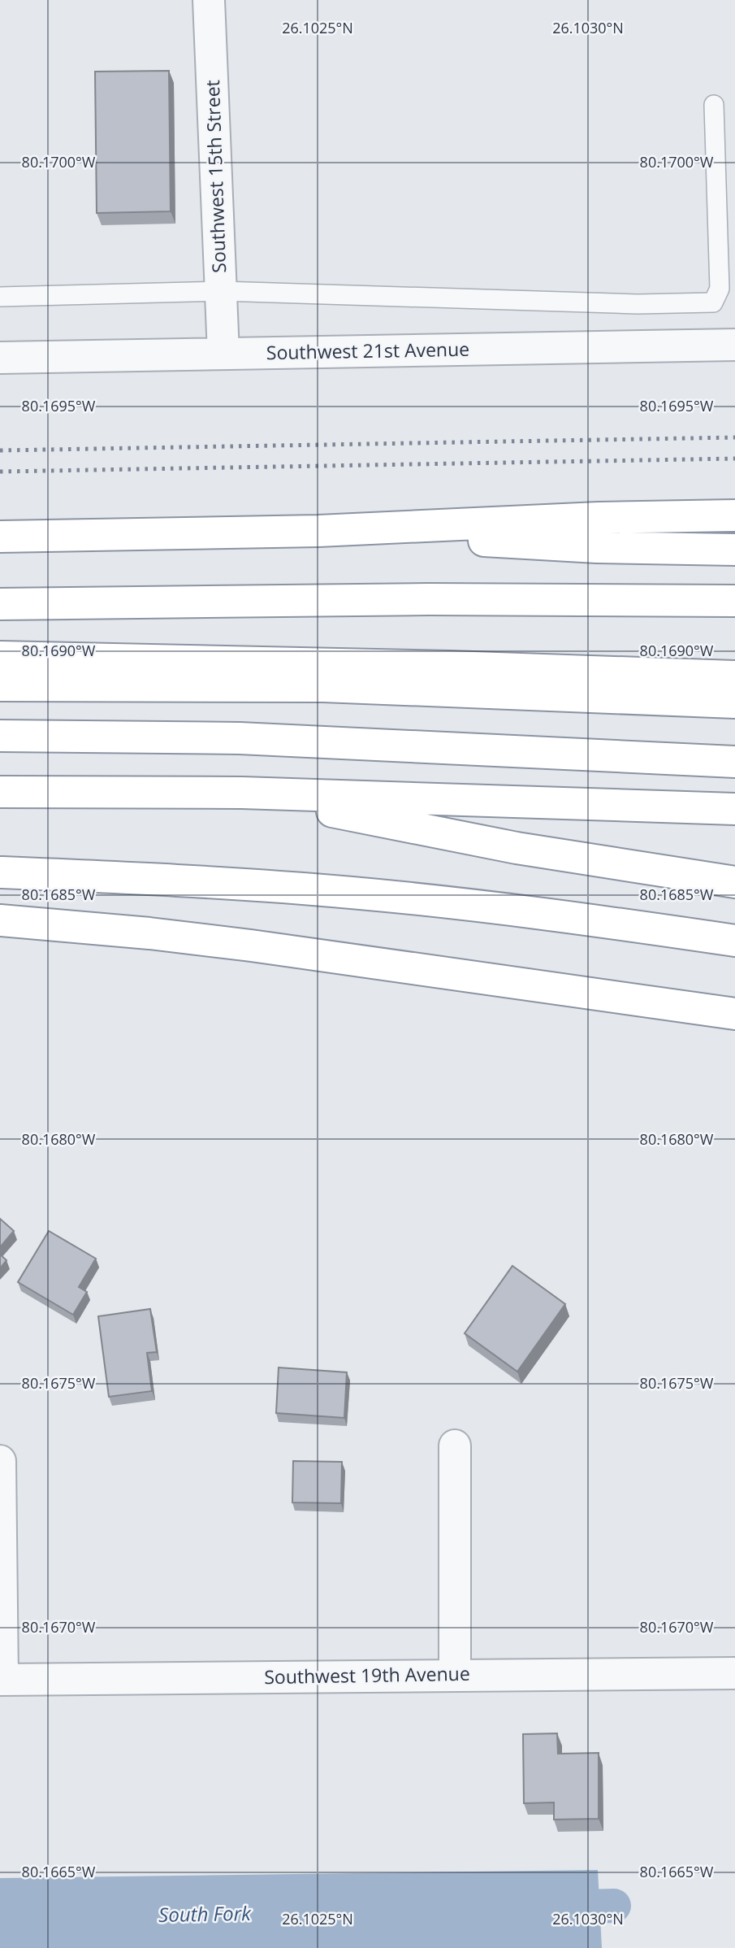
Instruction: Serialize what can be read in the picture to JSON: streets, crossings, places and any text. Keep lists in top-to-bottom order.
{
  "streets": {
    "street": ["Southwest 15th Street", "Southwest 21st Avenue", "Southwest 19th Avenue"]
  },
  "crossings": [
    ["Southwest 15th Street", "Southwest 21st Avenue"]
  ],
  "water": ["South Fork"],
  "coordinates": [
    "26.1025°N",
    "26.1030°N",
    "80.1700°W",
    "80.1695°W",
    "80.1690°W",
    "80.1685°W",
    "80.1680°W",
    "80.1675°W",
    "80.1670°W",
    "80.1665°W"
  ]
}
